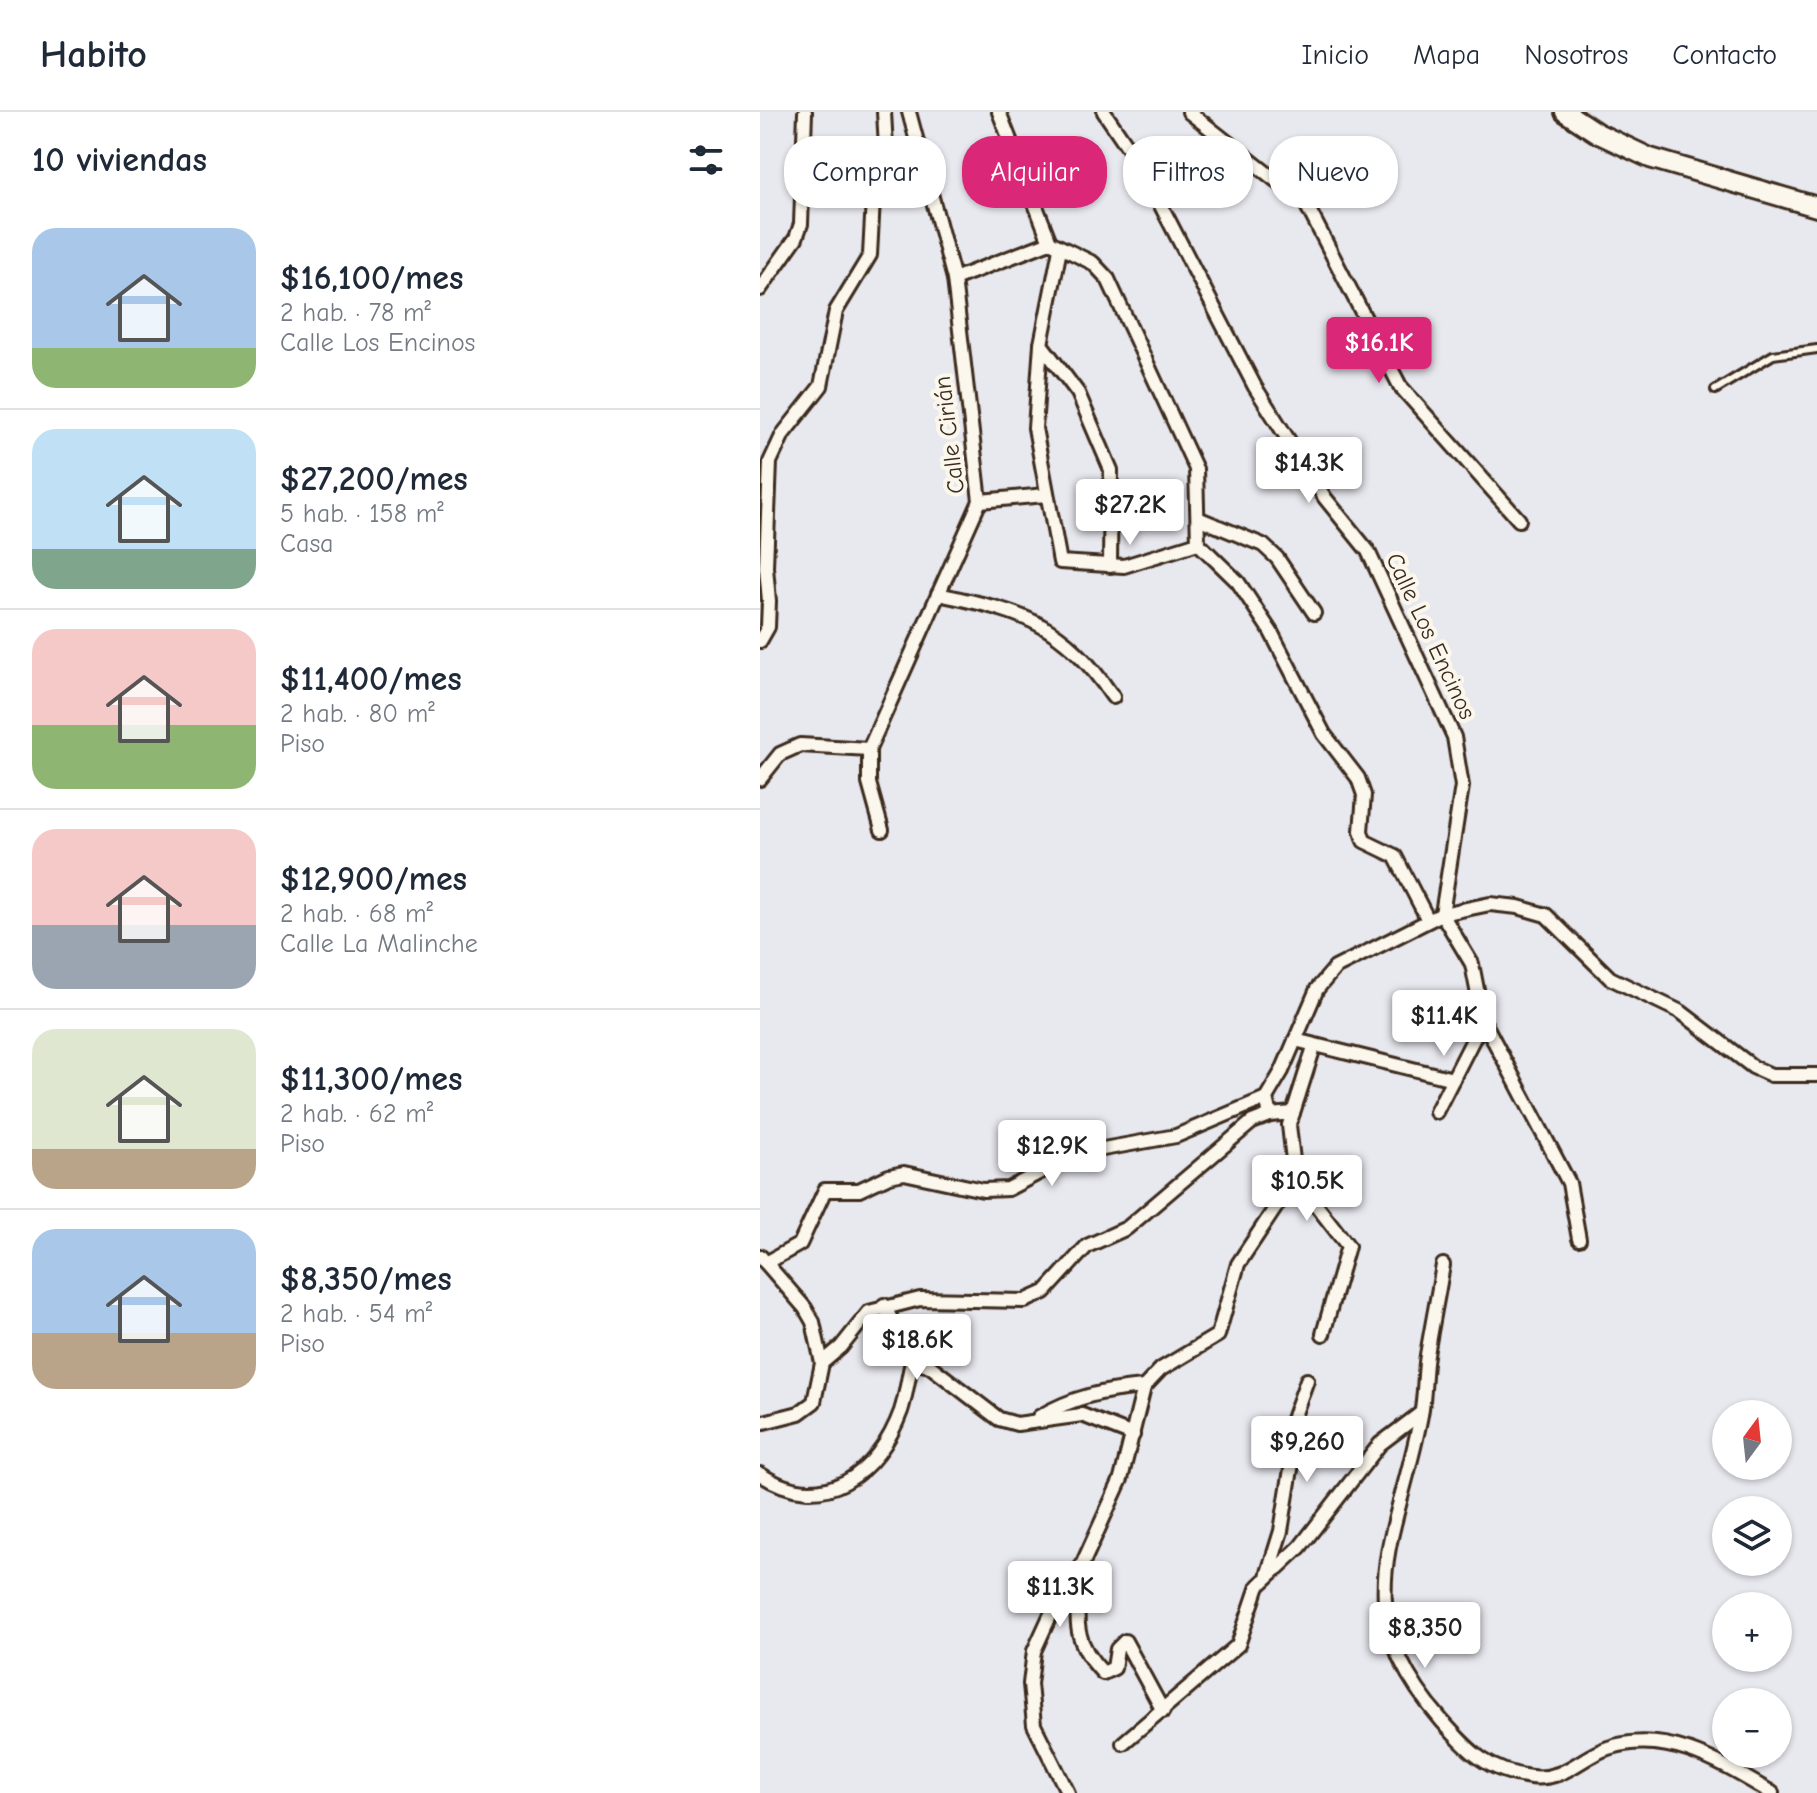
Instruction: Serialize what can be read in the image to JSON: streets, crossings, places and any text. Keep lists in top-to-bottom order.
{
  "streets": {
    "street": ["Calle Cirián", "Calle Los Encinos"]
  },
  "north": "top",
  "page": {
    "header": "Habito",
    "nav": [
      "Inicio",
      "Mapa",
      "Nosotros",
      "Contacto"
    ],
    "heading": "10 viviendas",
    "chip": [
      "Comprar",
      "Alquilar",
      "Filtros",
      "Nuevo"
    ],
    "list": [
      {
        "name": "$16,100/mes",
        "note": "2 hab. · 78 m² · Calle Los Encinos"
      },
      {
        "name": "$27,200/mes",
        "note": "5 hab. · 158 m² · Casa"
      },
      {
        "name": "$11,400/mes",
        "note": "2 hab. · 80 m² · Piso"
      },
      {
        "name": "$12,900/mes",
        "note": "2 hab. · 68 m² · Calle La Malinche"
      },
      {
        "name": "$11,300/mes",
        "note": "2 hab. · 62 m² · Piso"
      },
      {
        "name": "$8,350/mes",
        "note": "2 hab. · 54 m² · Piso"
      }
    ],
    "price": [
      "$16.1K",
      "$14.3K",
      "$27.2K",
      "$11.4K",
      "$12.9K",
      "$10.5K",
      "$18.6K",
      "$9,260",
      "$11.3K",
      "$8,350"
    ],
    "map_buttons": ["+", "−"]
  }
}
